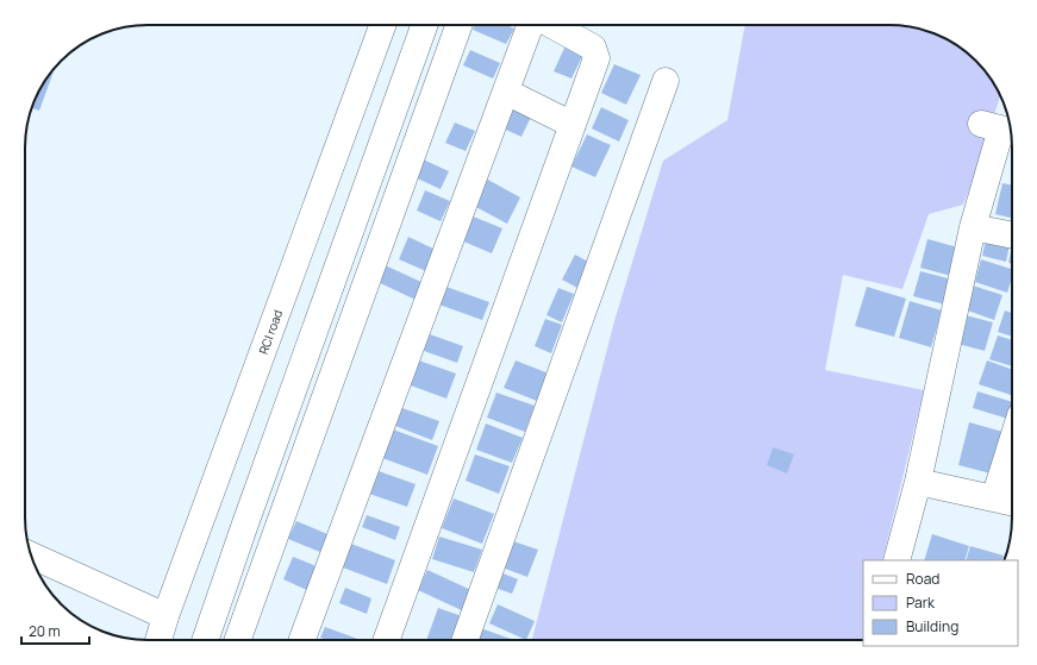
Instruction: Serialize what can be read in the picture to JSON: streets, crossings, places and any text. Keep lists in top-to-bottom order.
{
  "streets": {
    "street": ["RCI road"]
  },
  "legend": ["Road", "Park", "Building"],
  "scale_bar": "20 m"
}
